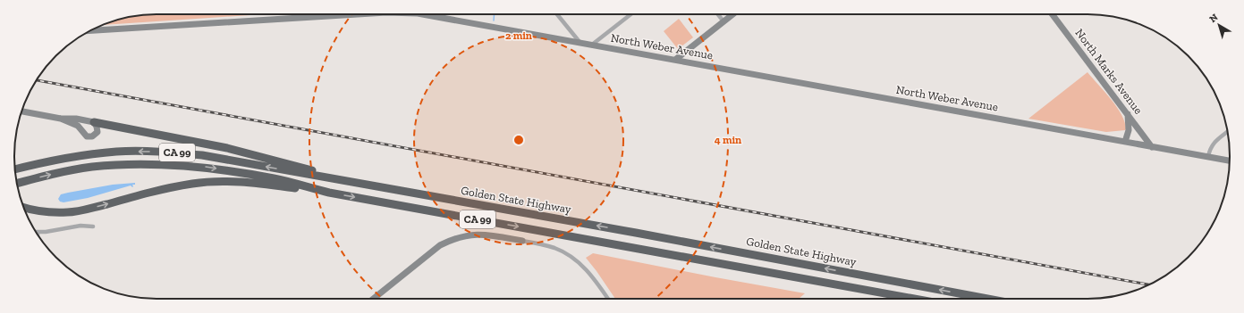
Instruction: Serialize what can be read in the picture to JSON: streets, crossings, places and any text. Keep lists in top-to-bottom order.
{
  "streets": {
    "highway": ["CA 99", "Golden State Highway"],
    "main road": ["North Weber Avenue", "North Marks Avenue"]
  },
  "crossings": [
    ["North Weber Avenue", "North Marks Avenue"]
  ],
  "north": "top left",
  "rings": ["2 min", "4 min"]
}
